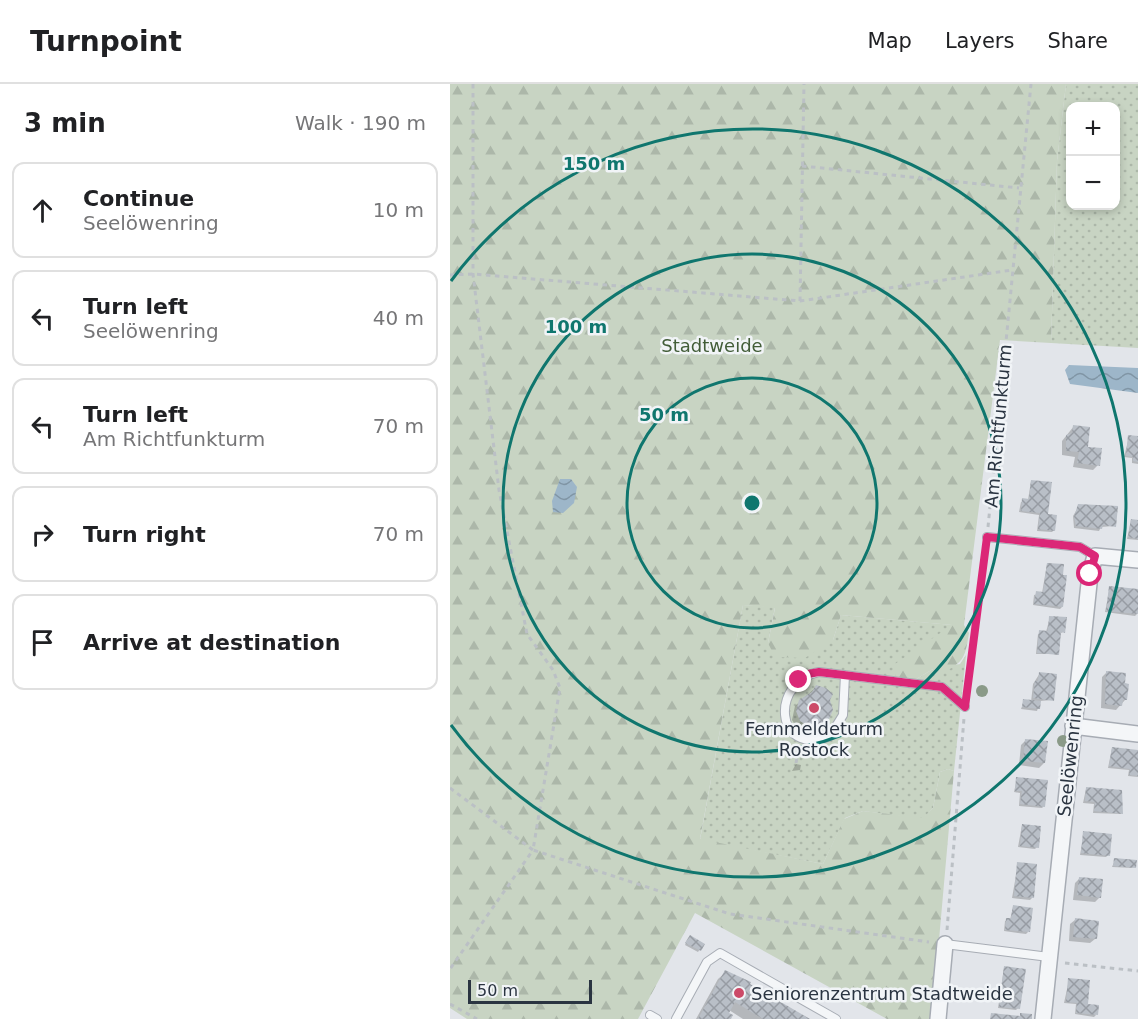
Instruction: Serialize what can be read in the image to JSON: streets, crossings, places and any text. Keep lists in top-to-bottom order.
{
  "streets": {
    "street": ["Seelöwenring"],
    "path": ["Am Richtfunkturm"]
  },
  "parks": ["Stadtweide"],
  "places": ["Fernmeldeturm Rostock", "Seniorenzentrum Stadtweide"],
  "scale_bar": "50 m",
  "page": {
    "header": "Turnpoint",
    "nav": ["Map", "Layers", "Share"],
    "heading": ["3 min", "Walk · 190 m"],
    "map_buttons": ["+", "−"],
    "list": [
      ["Continue", "Seelöwenring", "10 m"],
      ["Turn left", "Seelöwenring", "40 m"],
      ["Turn left", "Am Richtfunkturm", "70 m"],
      ["Turn right", "70 m"],
      "Arrive at destination"
    ],
    "scale": "50 m"
  },
  "rings": ["150 m", "100 m", "50 m"]
}
